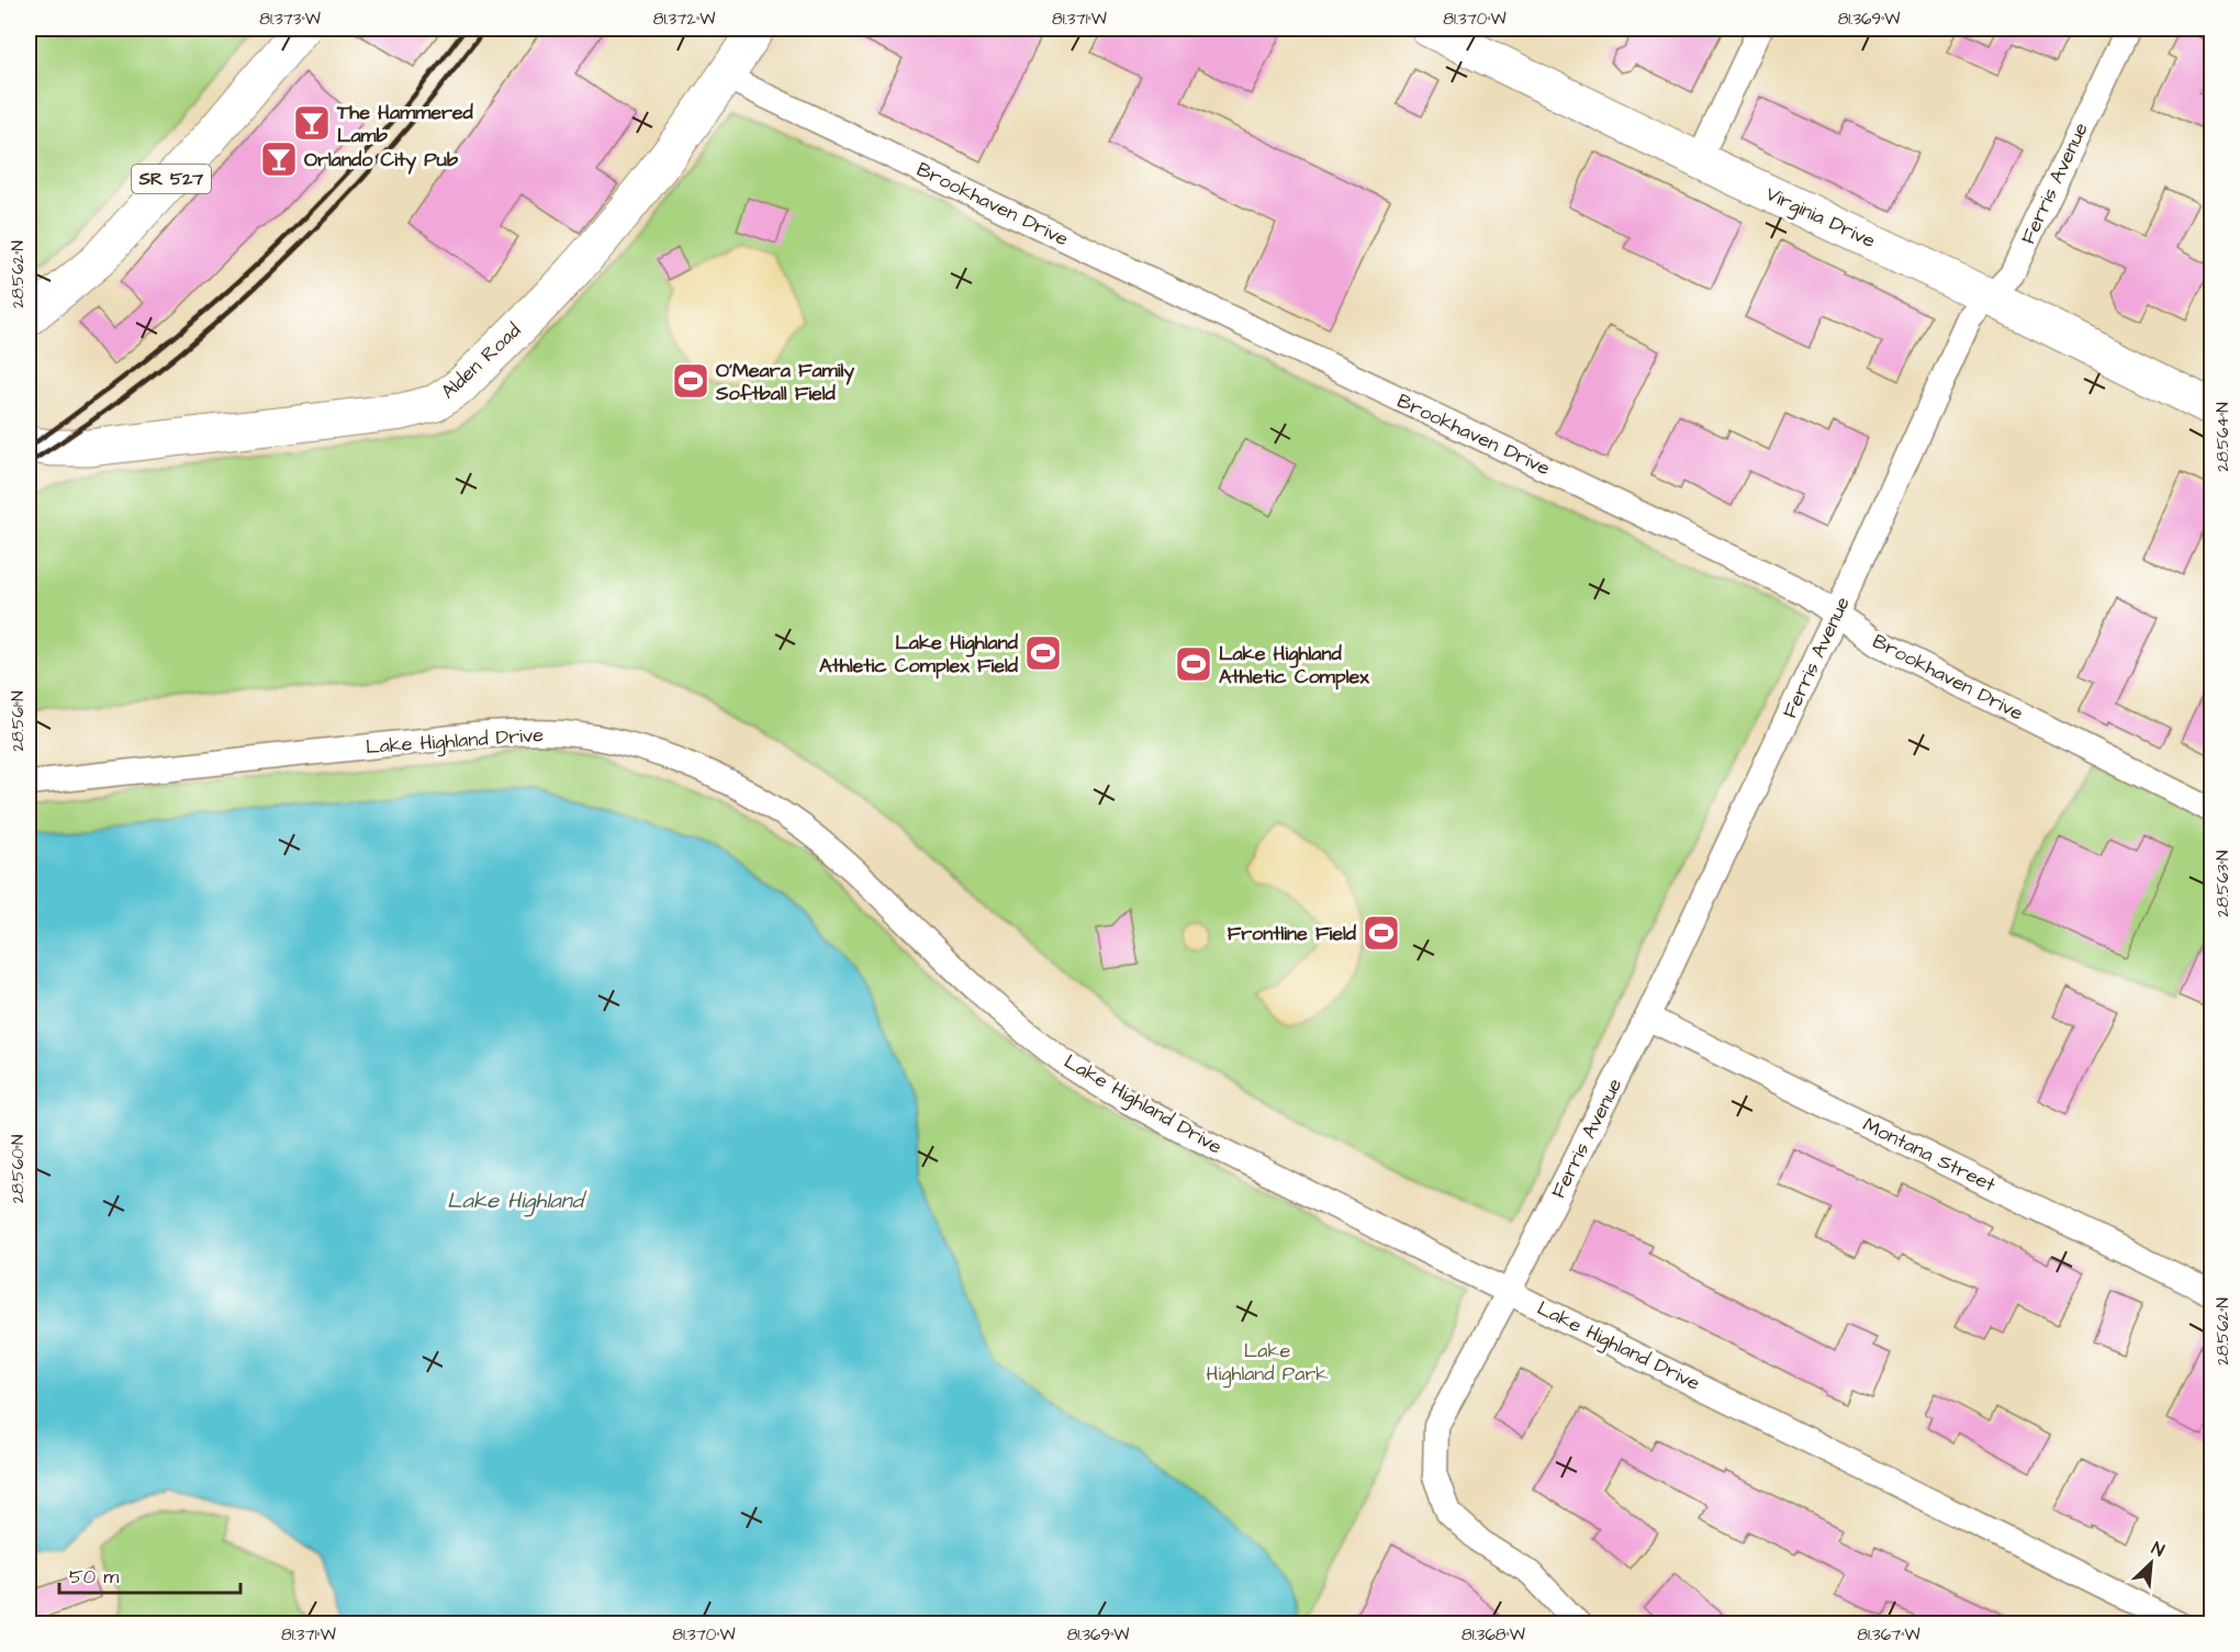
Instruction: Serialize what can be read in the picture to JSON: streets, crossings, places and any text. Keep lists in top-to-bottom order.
{
  "streets": {
    "street": [
      "SR 527",
      "Ferris Avenue",
      "Brookhaven Drive",
      "Virginia Drive",
      "Alden Road",
      "Lake Highland Drive",
      "Montana Street"
    ]
  },
  "crossings": [
    ["Ferris Avenue", "Brookhaven Drive"],
    ["Ferris Avenue", "Virginia Drive"],
    ["Ferris Avenue", "Lake Highland Drive"],
    ["Ferris Avenue", "Montana Street"],
    ["Brookhaven Drive", "Alden Road"]
  ],
  "water": ["Lake Highland"],
  "parks": ["Lake Highland Park"],
  "places": {
    "bar": ["The Hammered Lamb", "Orlando City Pub"],
    "sports": [
      "O’Meara Family Softball Field",
      "Lake Highland Athletic Complex Field",
      "Lake Highland Athletic Complex",
      "Frontline Field"
    ]
  },
  "scale_bar": "50 m",
  "north": "top right",
  "coordinates": [
    "81.373°W",
    "81.372°W",
    "81.371°W",
    "81.370°W",
    "81.369°W",
    "28.562°N",
    "28.564°N",
    "28.561°N",
    "28.563°N",
    "28.560°N",
    "81.368°W",
    "81.367°W"
  ]
}
